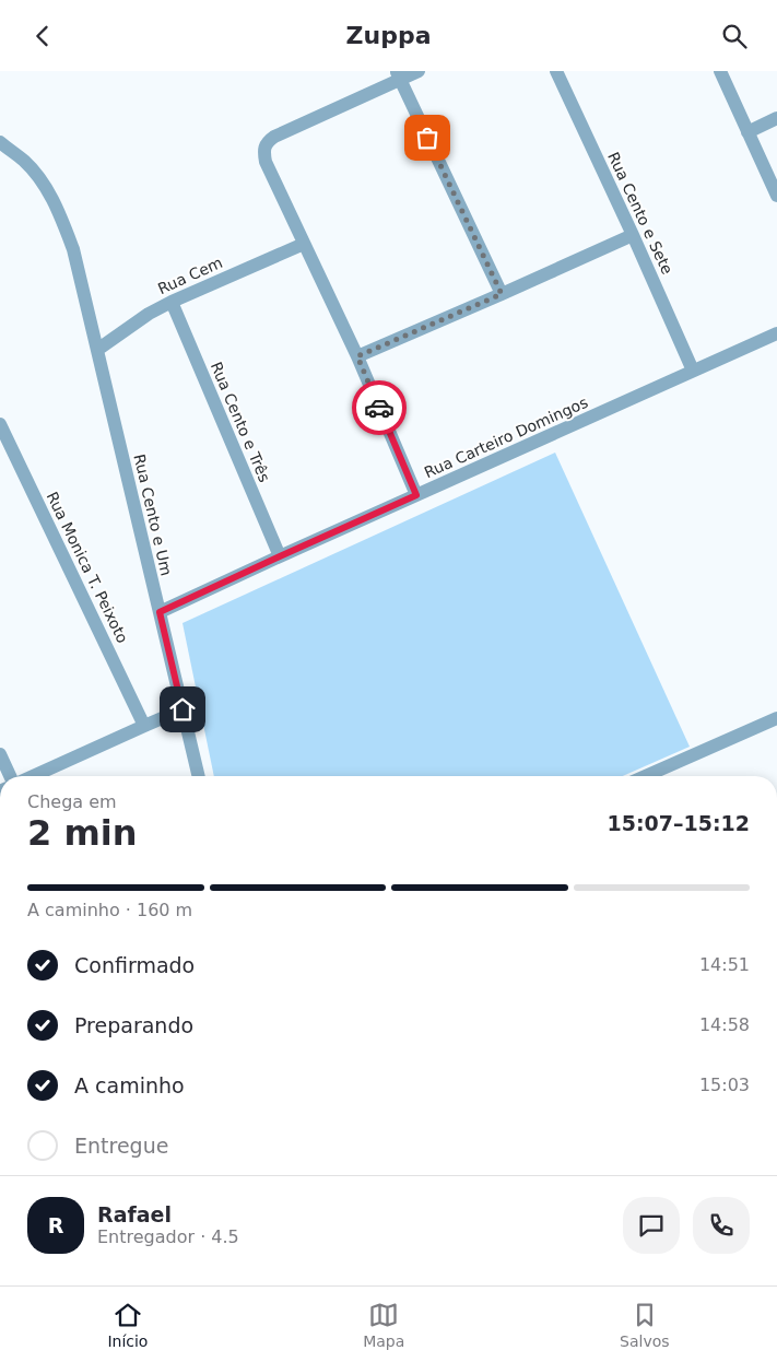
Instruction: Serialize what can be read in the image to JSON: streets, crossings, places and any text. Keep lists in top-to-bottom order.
{
  "streets": {
    "street": [
      "Rua Cento e Sete",
      "Rua Cem",
      "Rua Cento e Três",
      "Rua Carteiro Domingos",
      "Rua Cento e Um",
      "Rua Monica T. Peixoto"
    ]
  },
  "crossings": [
    ["Rua Cento e Sete", "Rua Carteiro Domingos"],
    ["Rua Cem", "Rua Cento e Três"],
    ["Rua Cem", "Rua Cento e Um"],
    ["Rua Cento e Três", "Rua Carteiro Domingos"],
    ["Rua Carteiro Domingos", "Rua Cento e Um"]
  ],
  "page": {
    "header": "Zuppa",
    "heading": ["2 min", "Chega em", "15:07–15:12"],
    "panel": ["Rafael", "Entregador · 4.5"],
    "bar": "A caminho · 160 m",
    "list": [
      ["Confirmado", "14:51"],
      ["Preparando", "14:58"],
      ["A caminho", "15:03"],
      "Entregue"
    ],
    "round": "R",
    "tabs": ["Início", "Mapa", "Salvos"]
  }
}
